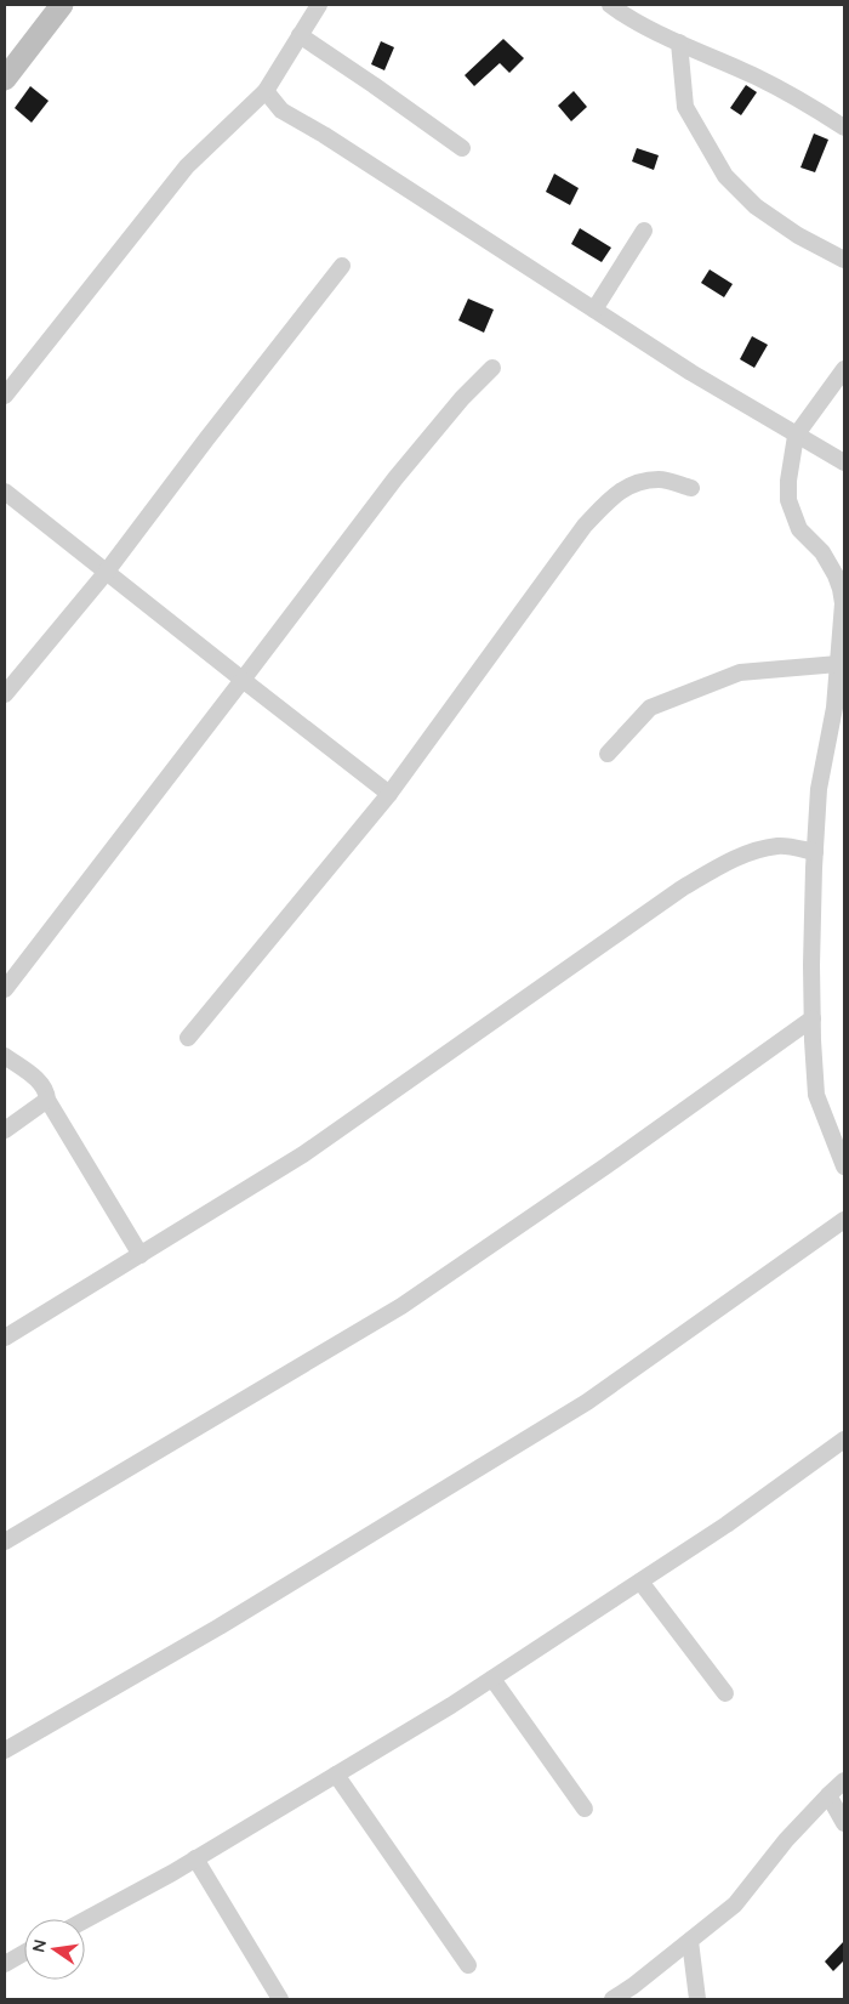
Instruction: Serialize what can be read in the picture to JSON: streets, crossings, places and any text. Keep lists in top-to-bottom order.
{
  "north": "left"
}
